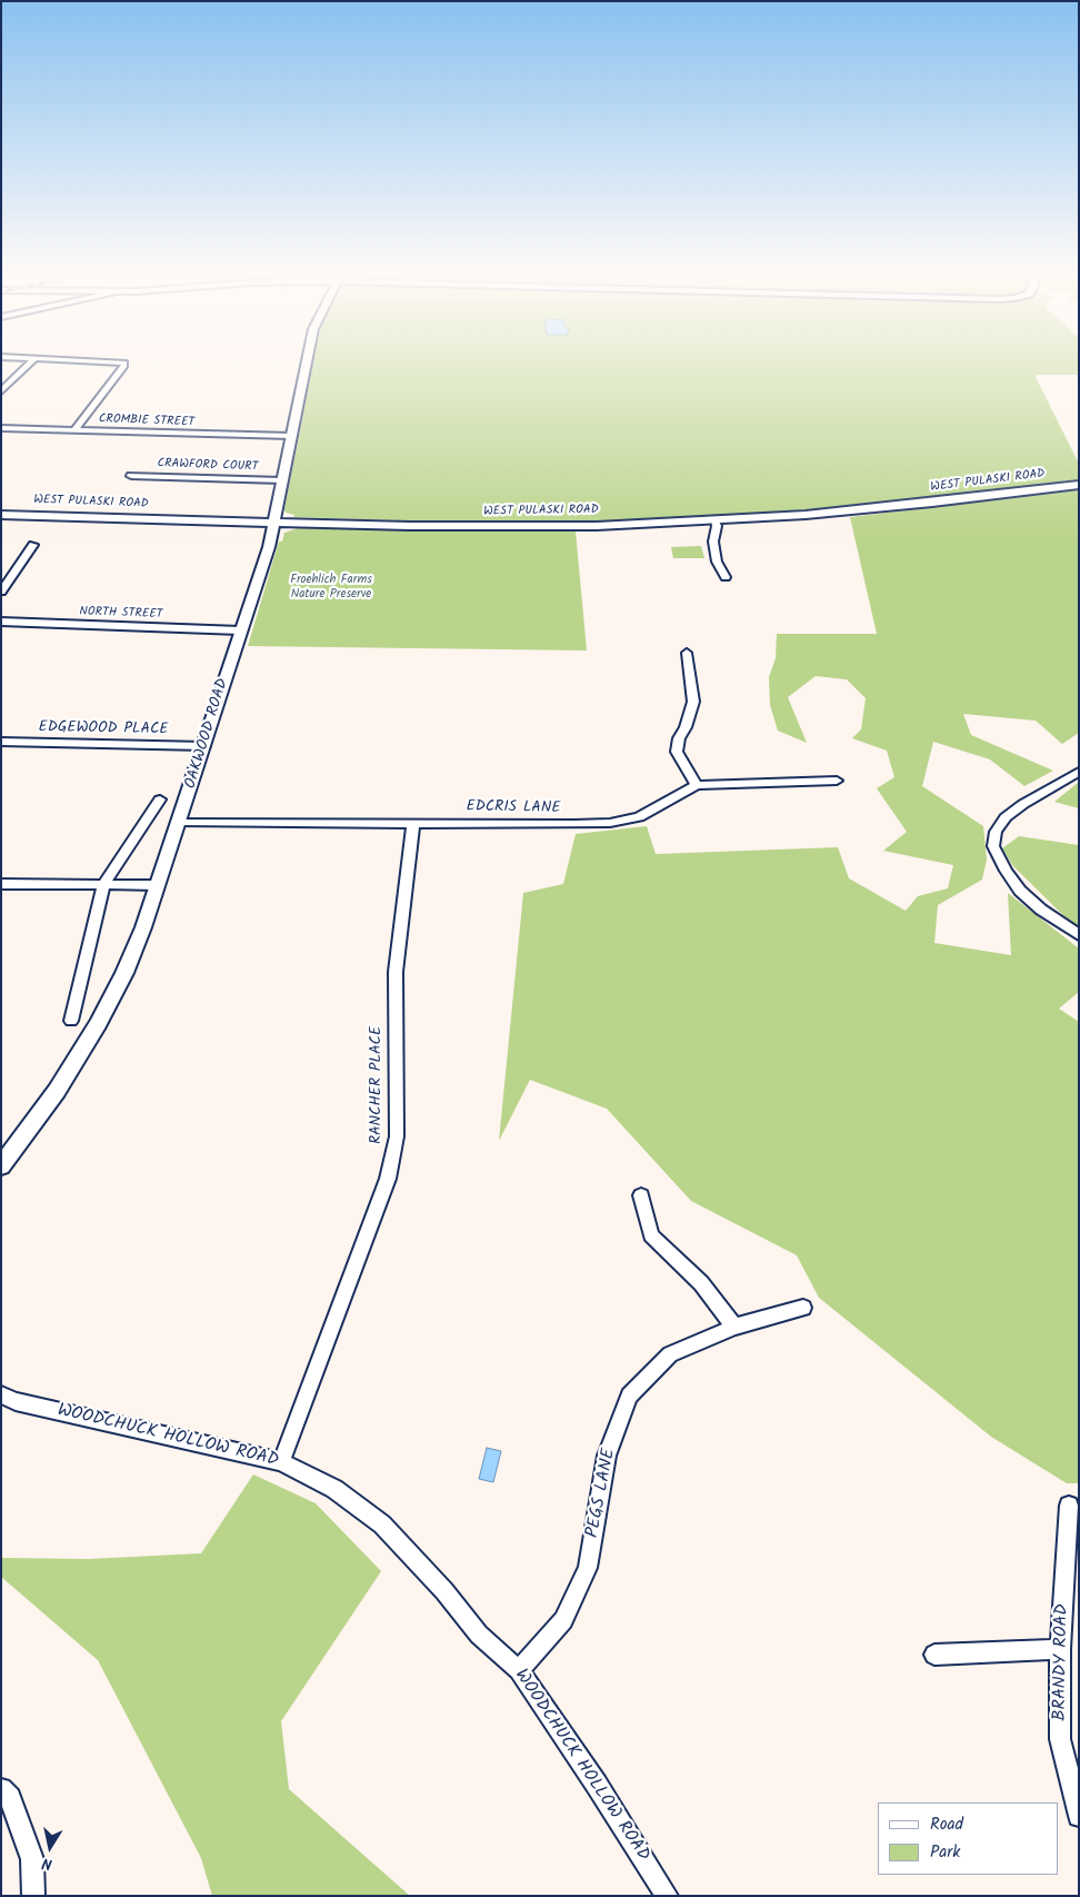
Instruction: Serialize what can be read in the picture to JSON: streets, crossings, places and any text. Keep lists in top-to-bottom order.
{
  "streets": {
    "main road": ["WEST PULASKI ROAD", "OAKWOOD ROAD"],
    "street": [
      "CROMBIE STREET",
      "CRAWFORD COURT",
      "NORTH STREET",
      "EDGEWOOD PLACE",
      "EDCRIS LANE",
      "RANCHER PLACE",
      "WOODCHUCK HOLLOW ROAD",
      "PEGS LANE",
      "BRANDY ROAD"
    ]
  },
  "crossings": [
    ["CROMBIE STREET", "OAKWOOD ROAD"],
    ["CRAWFORD COURT", "OAKWOOD ROAD"],
    ["WEST PULASKI ROAD", "OAKWOOD ROAD"],
    ["NORTH STREET", "OAKWOOD ROAD"],
    ["EDGEWOOD PLACE", "OAKWOOD ROAD"],
    ["OAKWOOD ROAD", "EDCRIS LANE"],
    ["EDCRIS LANE", "RANCHER PLACE"],
    ["RANCHER PLACE", "WOODCHUCK HOLLOW ROAD"],
    ["WOODCHUCK HOLLOW ROAD", "PEGS LANE"]
  ],
  "parks": ["Froehlich Farms Nature Preserve"],
  "legend": ["Road", "Park"],
  "north": "bottom"
}
